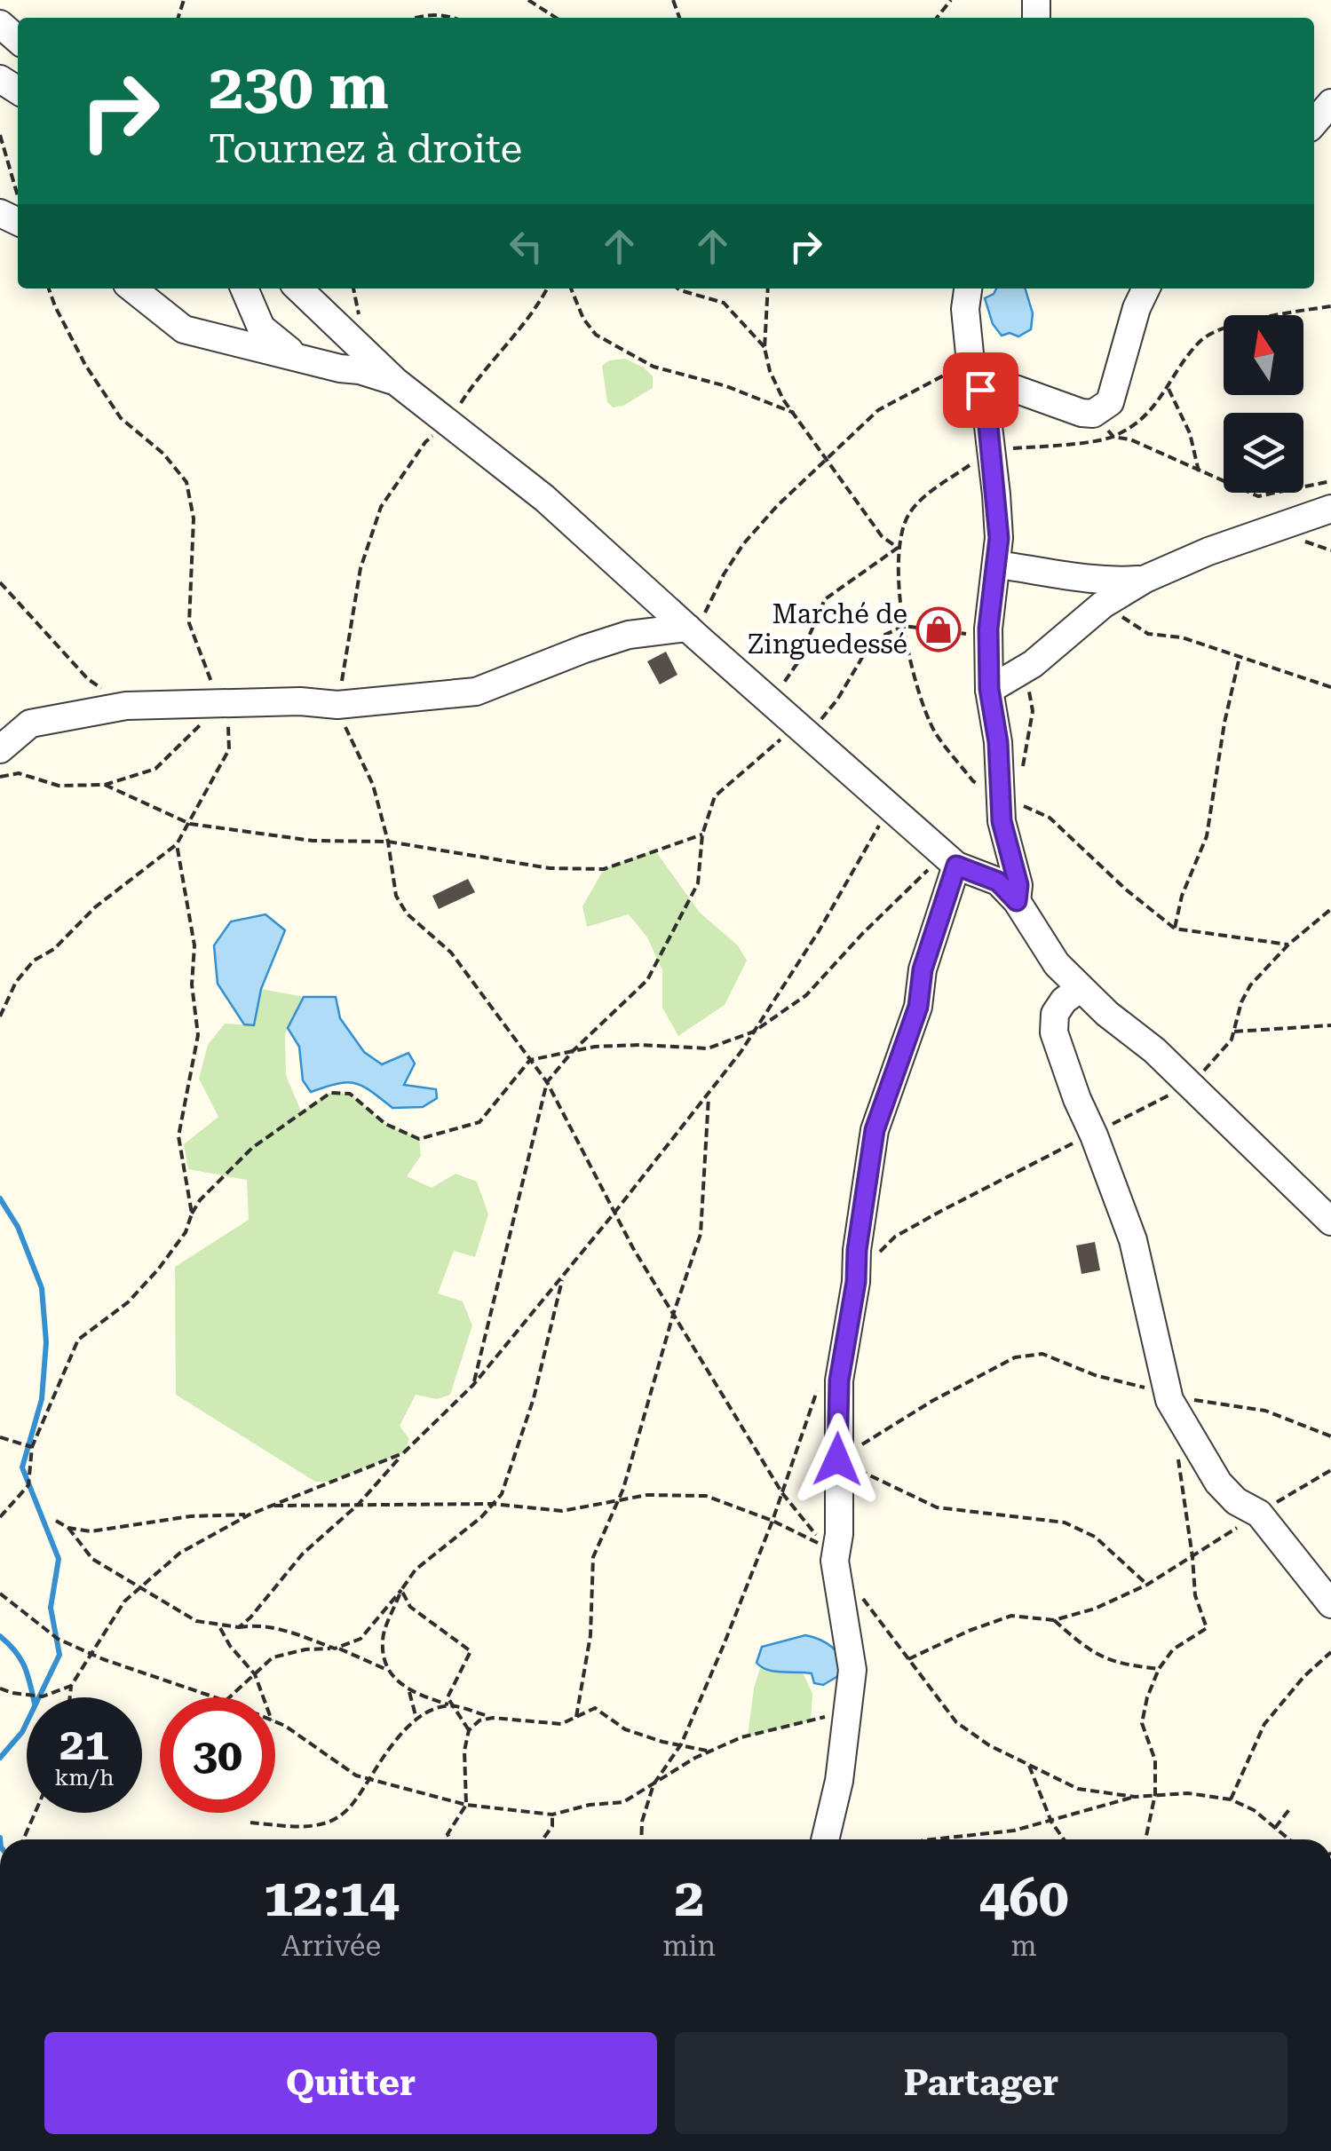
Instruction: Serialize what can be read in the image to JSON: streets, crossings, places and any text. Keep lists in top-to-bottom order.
{
  "places": {
    "shop": ["Marché de Zinguedessé"]
  },
  "north": "top",
  "page": {
    "turn": ["230 m", "Tournez à droite"],
    "speed": "21 km/h",
    "limit": "30",
    "eta": [
      "12:14",
      "Arrivée",
      "2",
      "min",
      "460",
      "m"
    ],
    "buttons": ["Quitter", "Partager"]
  }
}
